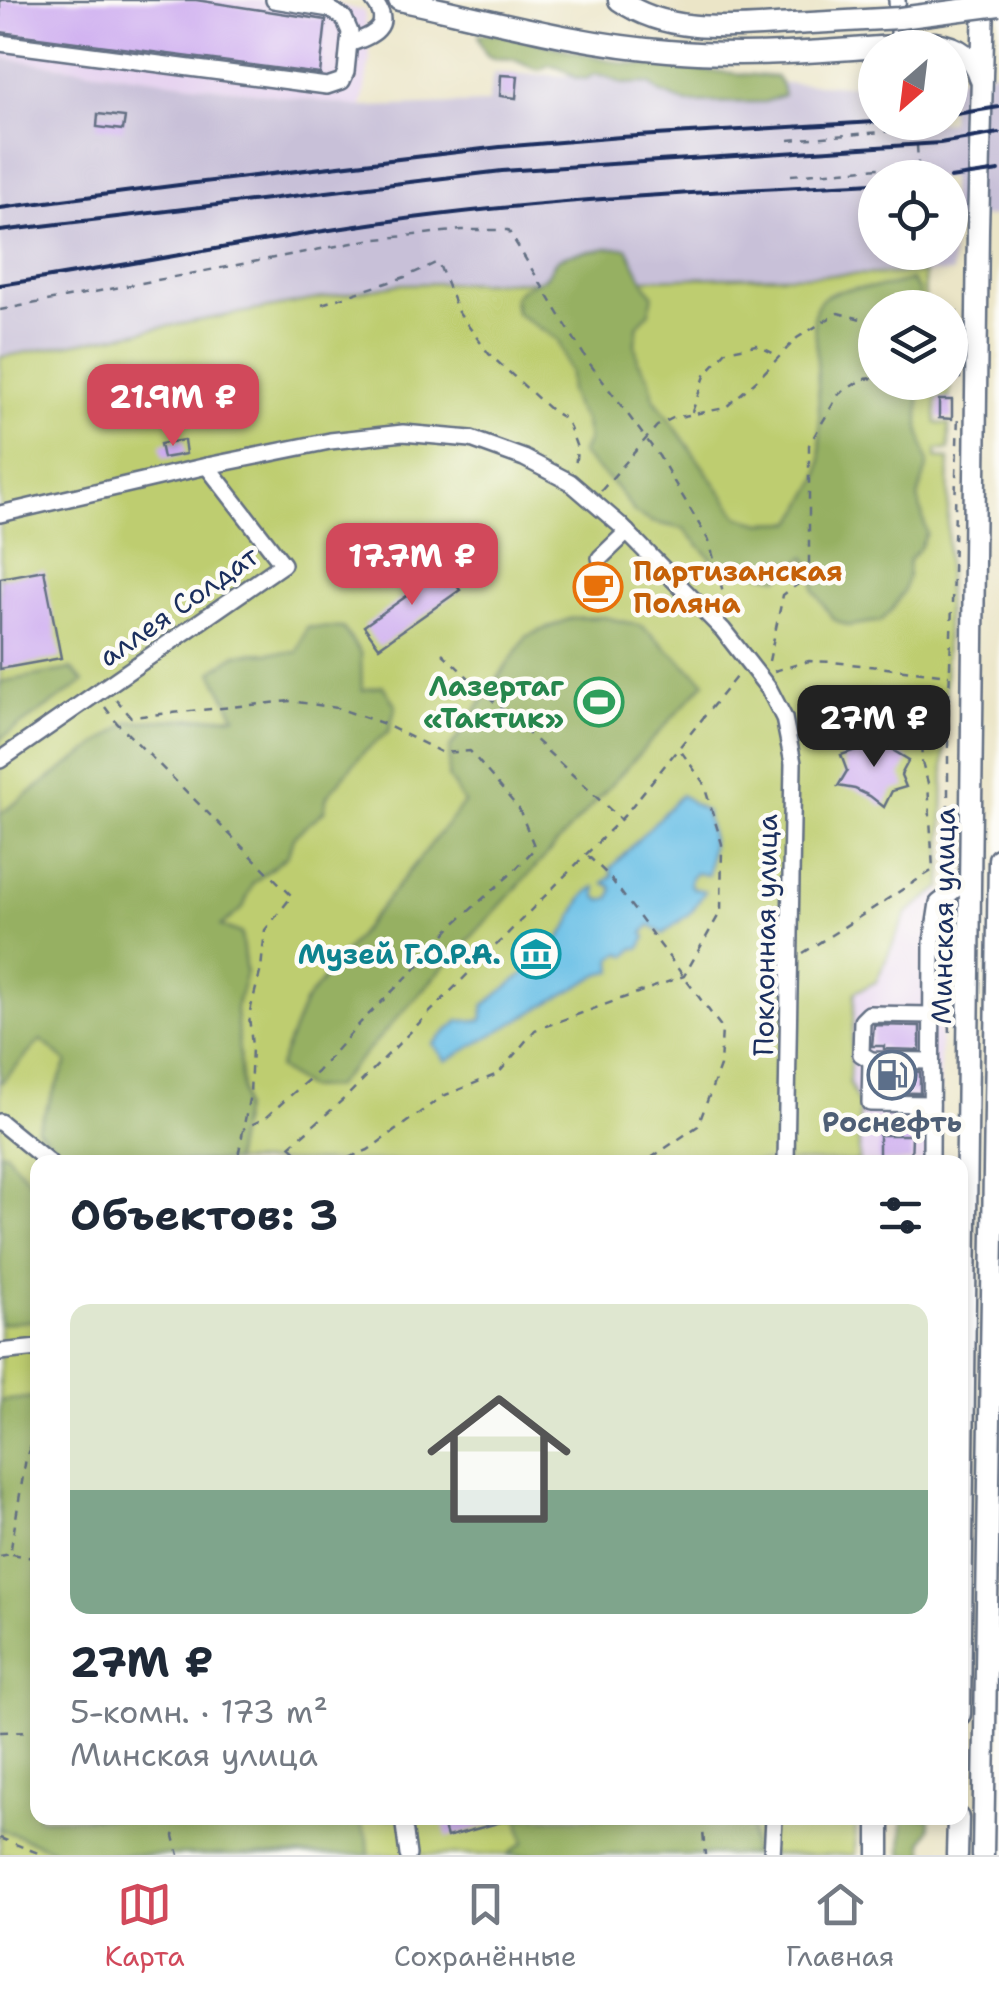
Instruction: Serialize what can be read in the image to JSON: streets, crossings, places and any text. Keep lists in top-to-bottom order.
{
  "streets": {
    "main road": ["Минская улица"],
    "street": ["аллея Солдат", "Поклонная улица"]
  },
  "crossings": [
    ["аллея Солдат", "Поклонная улица"]
  ],
  "places": {
    "cafe": ["Партизанская Поляна"],
    "sports": ["Лазертаг «Тактик»"],
    "museum": ["Музей Г.О.Р.А."],
    "fuel station": ["Роснефть"]
  },
  "north": "bottom left",
  "page": {
    "price": ["21.9M ₽", "17.7M ₽", "27M ₽"],
    "heading": "Объектов: 3",
    "list": [
      {
        "name": "27M ₽",
        "note": "5-комн. · 173 m² · Минская улица"
      }
    ],
    "tabs": ["Карта", "Сохранённые", "Главная"]
  }
}
